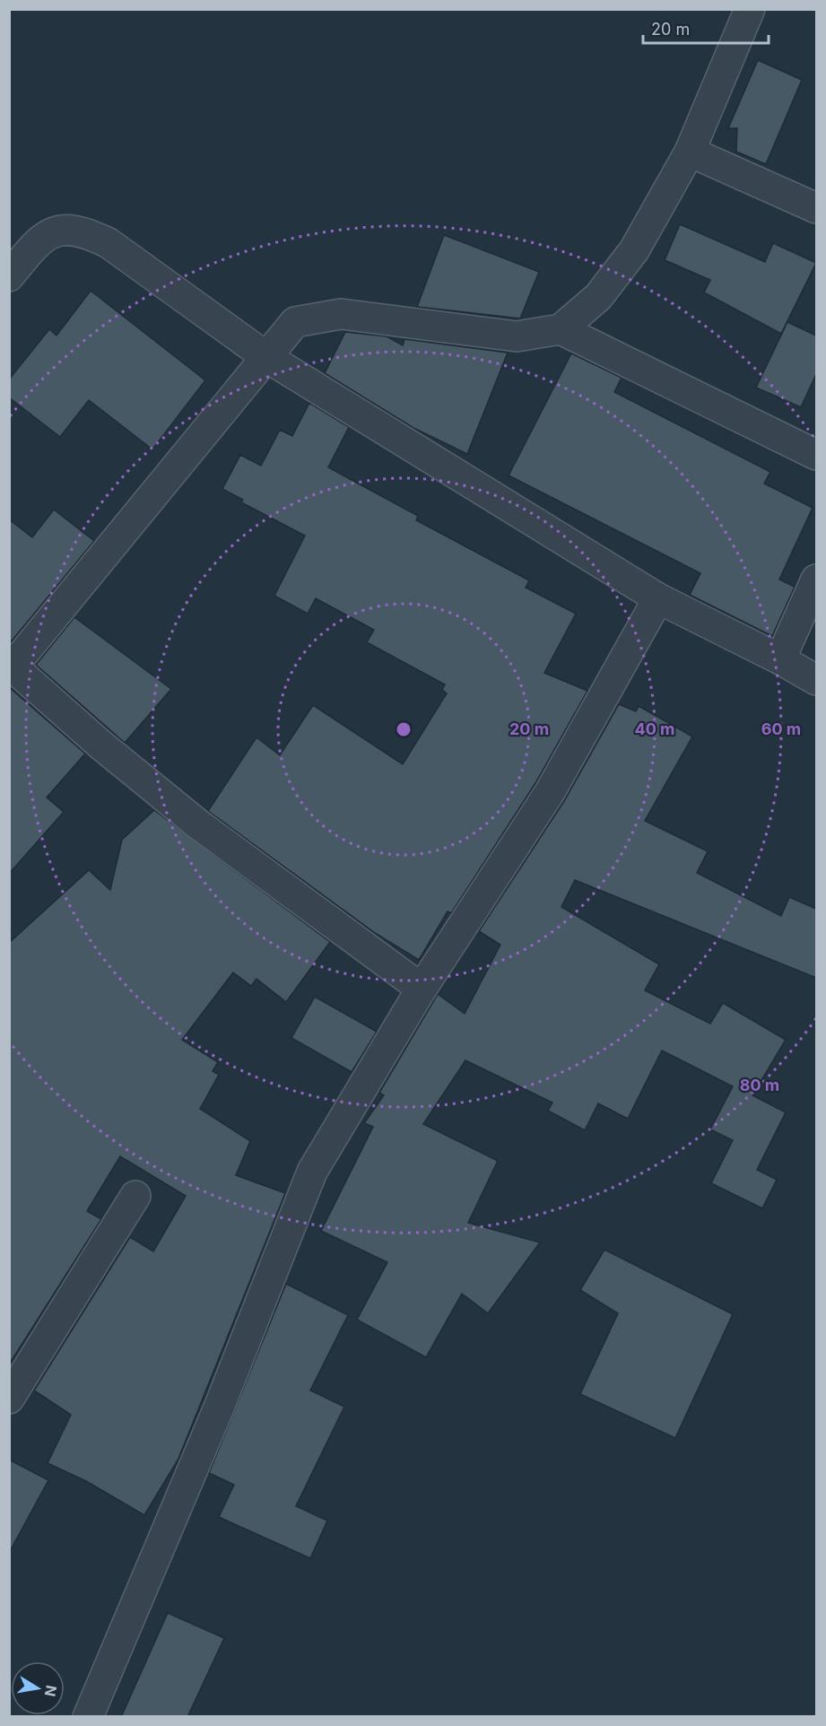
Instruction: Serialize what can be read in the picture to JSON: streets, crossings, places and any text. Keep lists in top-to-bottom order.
{
  "scale_bar": "20 m",
  "north": "right",
  "rings": [
    "20 m",
    "40 m",
    "60 m",
    "80 m"
  ]
}
